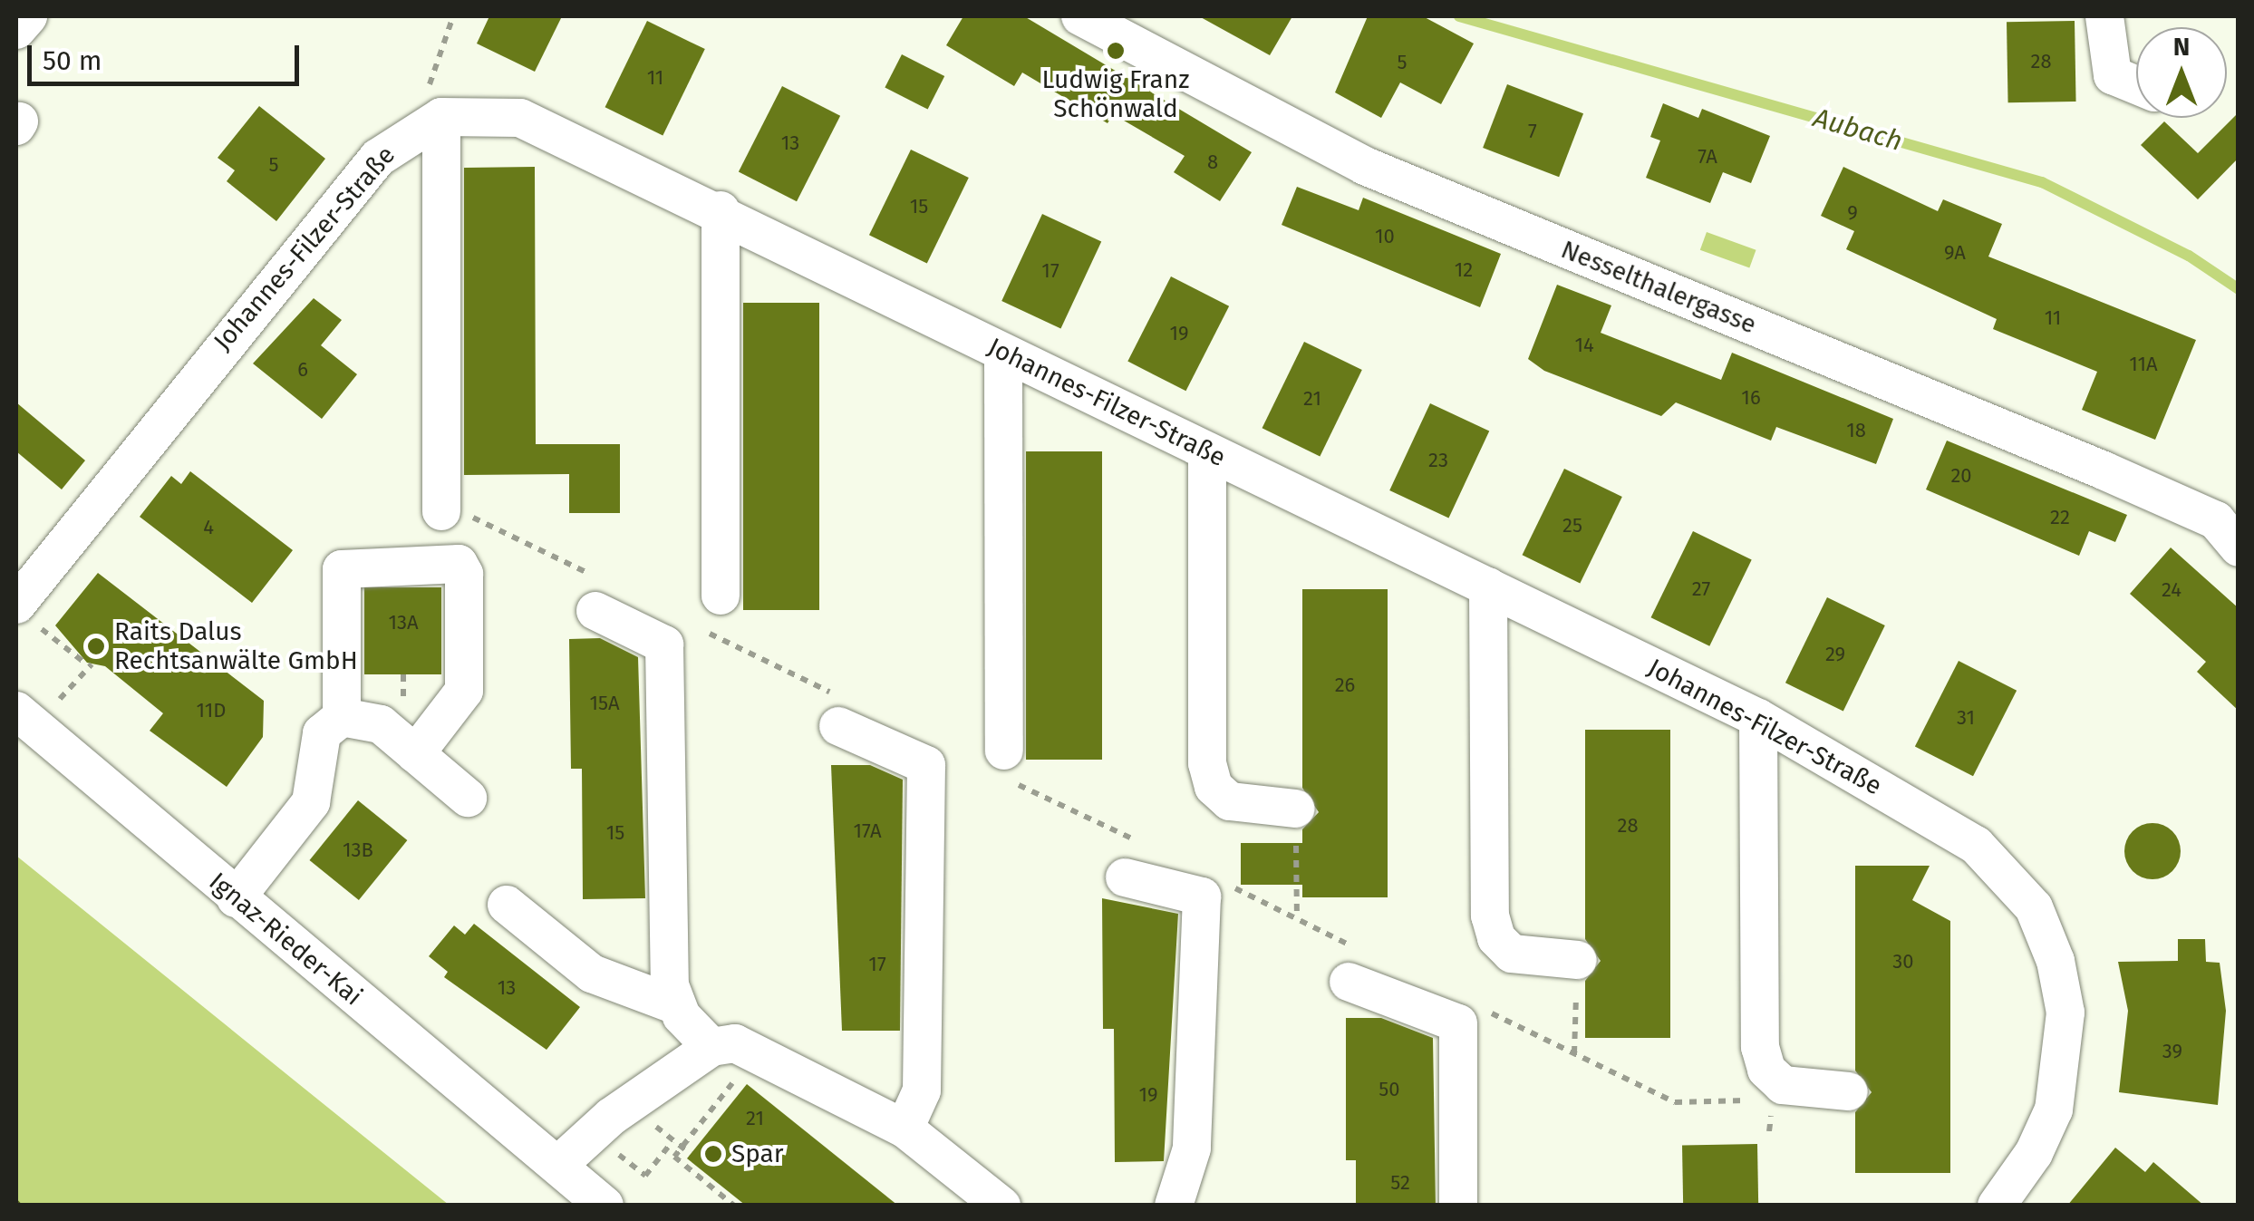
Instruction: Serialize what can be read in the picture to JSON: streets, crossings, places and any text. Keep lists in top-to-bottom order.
{
  "streets": {
    "street": ["Johannes-Filzer-Straße", "Nesselthalergasse", "Ignaz-Rieder-Kai"]
  },
  "water": ["Aubach"],
  "places": ["Ludwig Franz Schönwald", "Raits Dalus Rechtsanwälte GmbH", "Spar"],
  "house_numbers": [
    "28",
    "5",
    "11",
    "7",
    "13",
    "7A",
    "8",
    "5",
    "15",
    "9",
    "10",
    "9A",
    "12",
    "17",
    "11",
    "19",
    "14",
    "11A",
    "6",
    "16",
    "21",
    "18",
    "23",
    "20",
    "22",
    "25",
    "4",
    "27",
    "24",
    "13A",
    "29",
    "26",
    "15A",
    "11D",
    "31",
    "28",
    "17A",
    "15",
    "13B",
    "30",
    "17",
    "13",
    "39",
    "50",
    "19",
    "21",
    "52"
  ],
  "scale_bar": "50 m",
  "north": "top"
}
